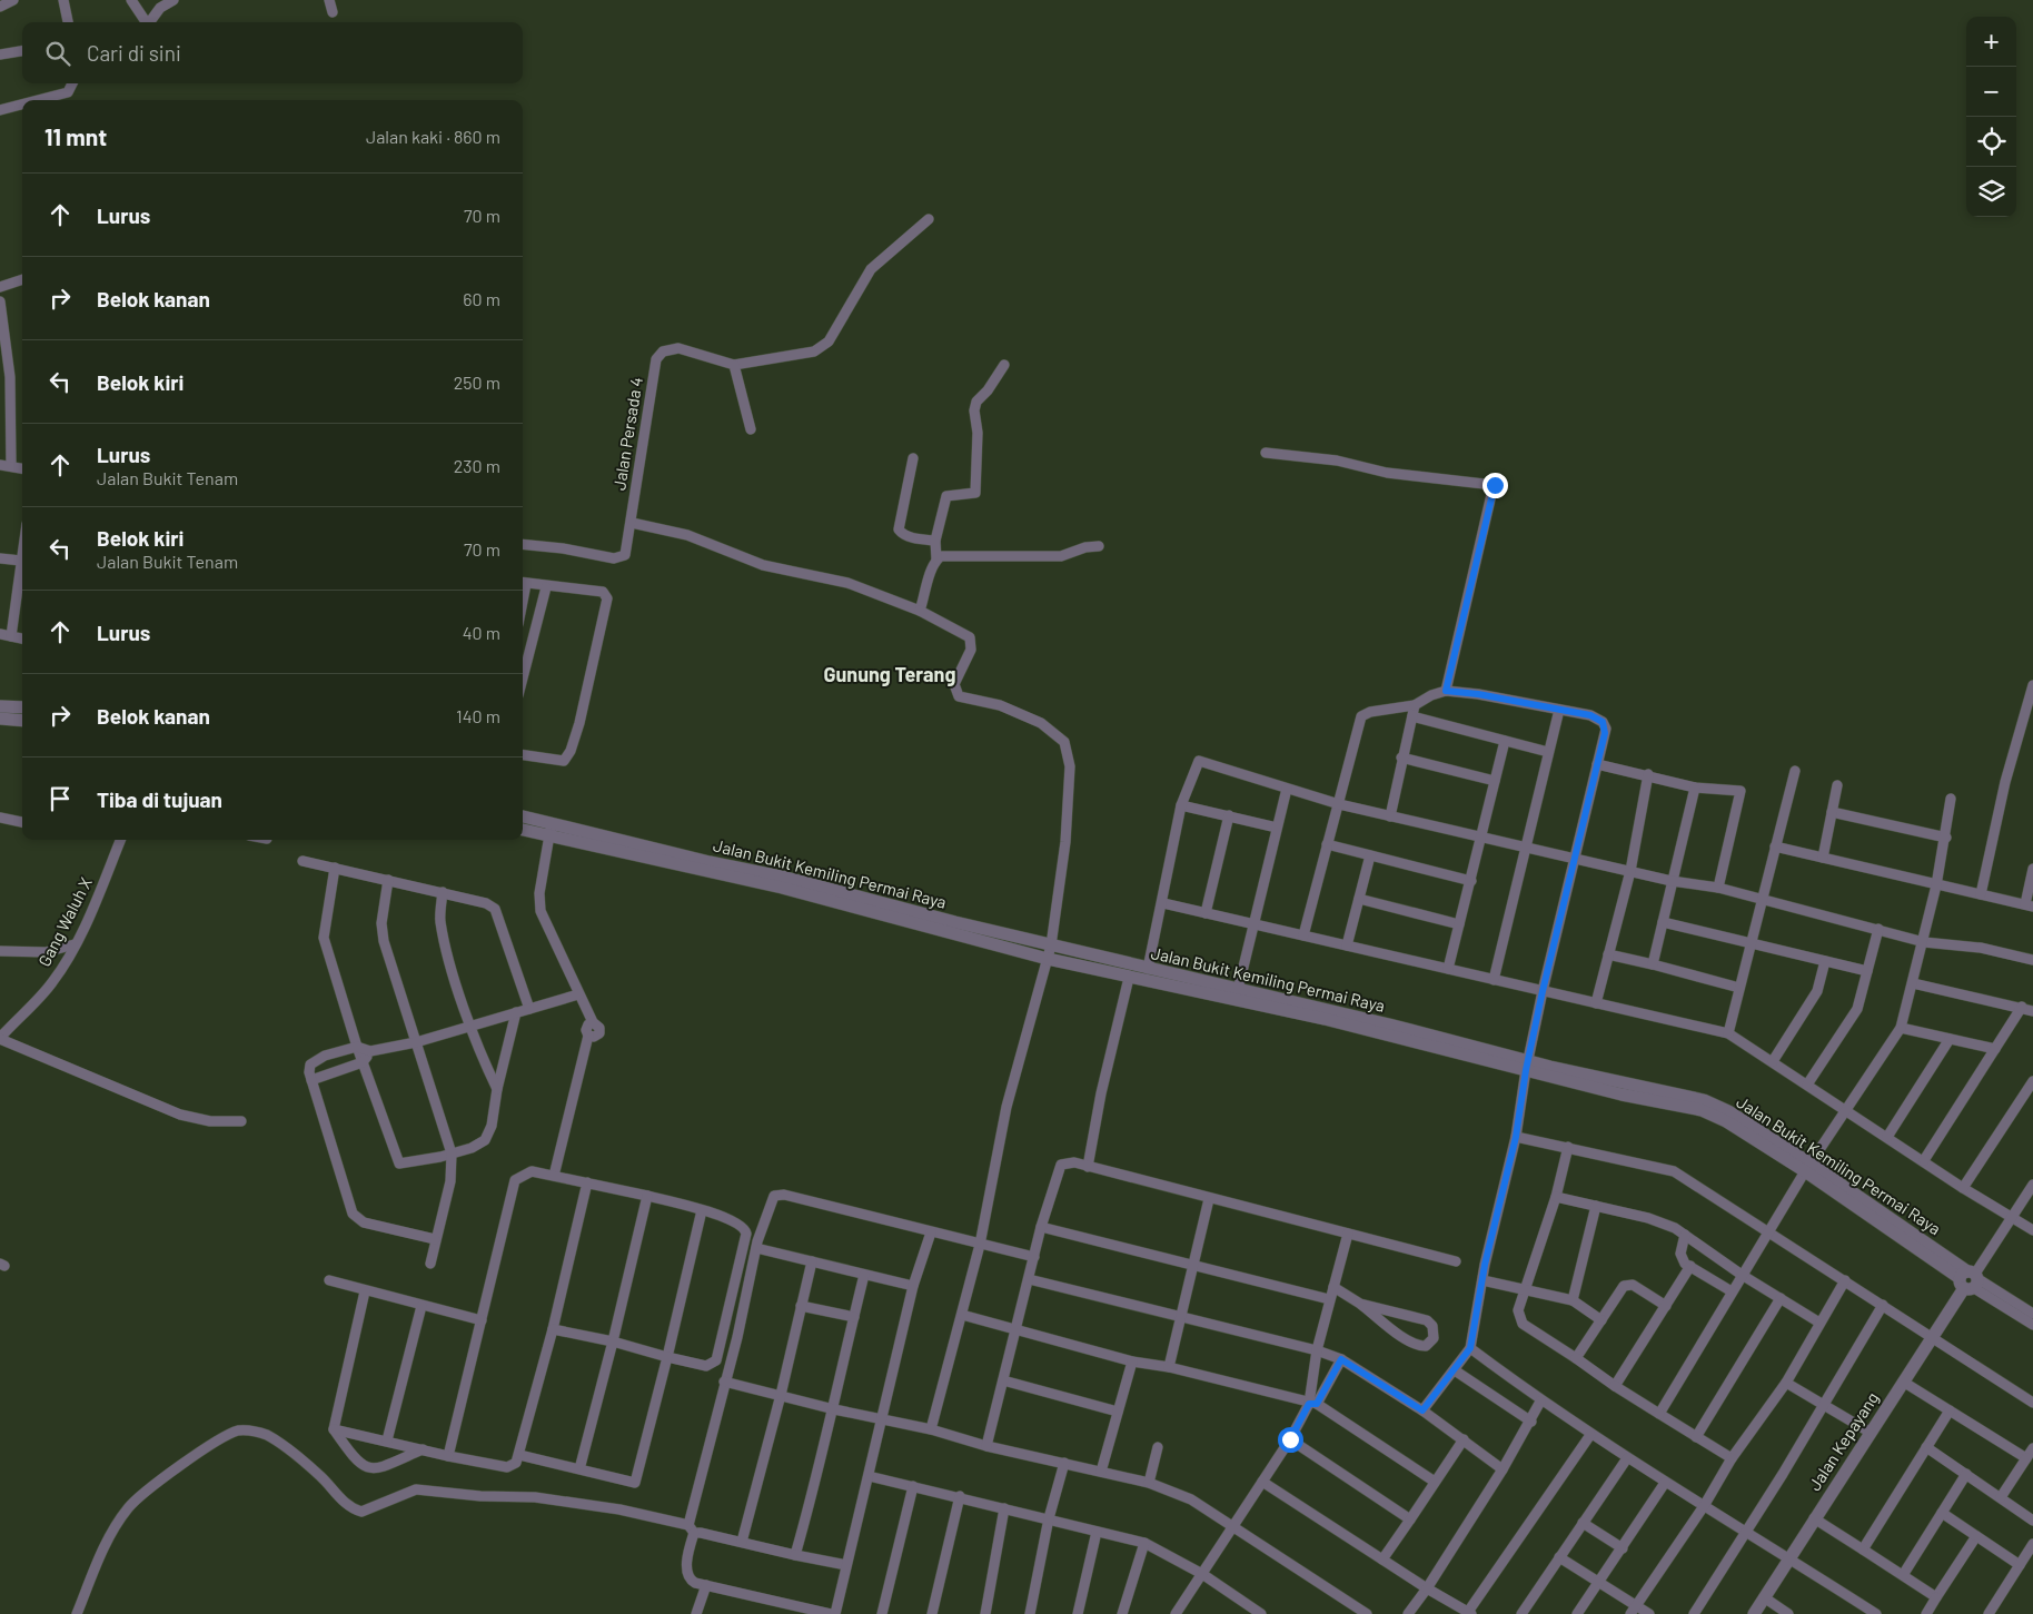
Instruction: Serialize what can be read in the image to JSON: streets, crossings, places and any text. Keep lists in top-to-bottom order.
{
  "streets": {
    "street": [
      "Jalan Persada 4",
      "Jalan Bukit Kemiling Permai Raya",
      "Gang Waluh X",
      "Jalan Kepayang"
    ]
  },
  "crossings": [
    ["Jalan Bukit Kemiling Permai Raya", "Jalan Kepayang"]
  ],
  "districts": ["Gunung Terang"],
  "page": {
    "map_buttons": ["+", "−"],
    "search": "Cari di sini",
    "heading": ["11 mnt", "Jalan kaki · 860 m"],
    "list": [
      ["Lurus", "70 m"],
      ["Belok kanan", "60 m"],
      ["Belok kiri", "250 m"],
      ["Lurus", "Jalan Bukit Tenam", "230 m"],
      ["Belok kiri", "Jalan Bukit Tenam", "70 m"],
      ["Lurus", "40 m"],
      ["Belok kanan", "140 m"],
      "Tiba di tujuan"
    ]
  }
}
